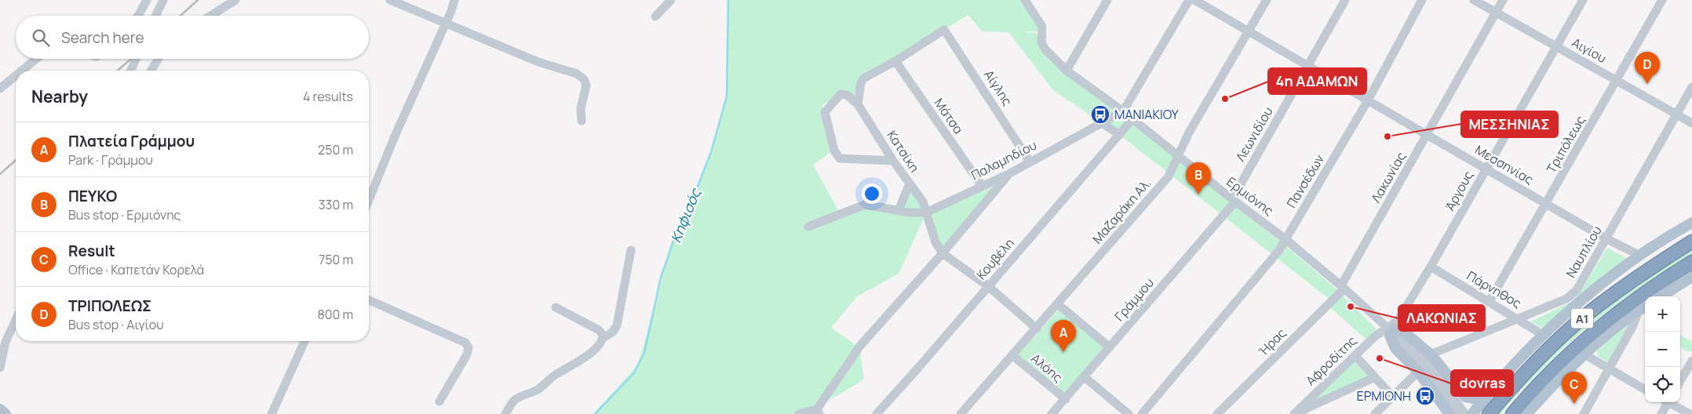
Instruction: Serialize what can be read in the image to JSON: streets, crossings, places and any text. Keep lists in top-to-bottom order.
{
  "streets": {
    "highway": ["Α1"],
    "street": [
      "Αιγίου",
      "Αίγλης",
      "Μάτσα",
      "Λεωνιδίου",
      "Τριπόλεως",
      "Κατσίκη",
      "Παλαμηδίου",
      "Μεσσηνίας",
      "Λακωνίας",
      "Πανσέδων",
      "Άργους",
      "Ερμιόνης",
      "Μαζαράκη Αλ.",
      "Ναυπλίου",
      "Κουβέλη",
      "Πάρνηθος",
      "Γράμμου",
      "Ήρας",
      "Αφροδίτης",
      "Αλόης"
    ]
  },
  "crossings": [
    ["Αιγίου", "Τριπόλεως"],
    ["Αιγίου", "Λακωνίας"],
    ["Αιγίου", "Άργους"],
    ["Αιγίου", "Ναυπλίου"],
    ["Αίγλης", "Μάτσα"],
    ["Αίγλης", "Παλαμηδίου"],
    ["Μάτσα", "Παλαμηδίου"],
    ["Λεωνιδίου", "Μεσσηνίας"],
    ["Λεωνιδίου", "Ερμιόνης"],
    ["Λεωνιδίου", "Γράμμου"],
    ["Τριπόλεως", "Μεσσηνίας"],
    ["Τριπόλεως", "Πάρνηθος"],
    ["Κατσίκη", "Παλαμηδίου"],
    ["Παλαμηδίου", "Ερμιόνης"],
    ["Μεσσηνίας", "Λακωνίας"],
    ["Μεσσηνίας", "Πανσέδων"],
    ["Μεσσηνίας", "Άργους"],
    ["Μεσσηνίας", "Μαζαράκη Αλ."],
    ["Μεσσηνίας", "Ναυπλίου"],
    ["Λακωνίας", "Ερμιόνης"],
    ["Λακωνίας", "Ήρας"],
    ["Πανσέδων", "Ερμιόνης"],
    ["Άργους", "Ερμιόνης"],
    ["Άργους", "Πάρνηθος"],
    ["Άργους", "Αφροδίτης"],
    ["Ερμιόνης", "Μαζαράκη Αλ."],
    ["Ερμιόνης", "Κουβέλη"],
    ["Ερμιόνης", "Γράμμου"],
    ["Ερμιόνης", "Ήρας"],
    ["Ερμιόνης", "Αφροδίτης"],
    ["Μαζαράκη Αλ.", "Αλόης"],
    ["Ναυπλίου", "Πάρνηθος"],
    ["Γράμμου", "Αλόης"]
  ],
  "water": ["Κηφισός"],
  "places": {
    "other": [
      "4η ΑΔΑΜΩΝ",
      "ΜΕΣΣΗΝΙΑΣ",
      "ΛΑΚΩΝΙΑΣ",
      "dovras"
    ],
    "bus stop": ["ΜΑΝΙΑΚΙΟΥ", "ΕΡΜΙΟΝΗ"]
  },
  "page": {
    "search": "Search here",
    "pins": [
      "D",
      "B",
      "A",
      "C"
    ],
    "heading": ["Nearby", "4 results"],
    "list": [
      {
        "mark": "A",
        "name": "Πλατεία Γράμμου",
        "note": "Park · Γράμμου",
        "value": "250 m"
      },
      {
        "mark": "B",
        "name": "ΠΕΥΚΟ",
        "note": "Bus stop · Ερμιόνης",
        "value": "330 m"
      },
      {
        "mark": "C",
        "name": "Result",
        "note": "Office · Καπετάν Κορελά",
        "value": "750 m"
      },
      {
        "mark": "D",
        "name": "ΤΡΙΠΟΛΕΩΣ",
        "note": "Bus stop · Αιγίου",
        "value": "800 m"
      }
    ],
    "map_buttons": ["+", "−"]
  }
}
